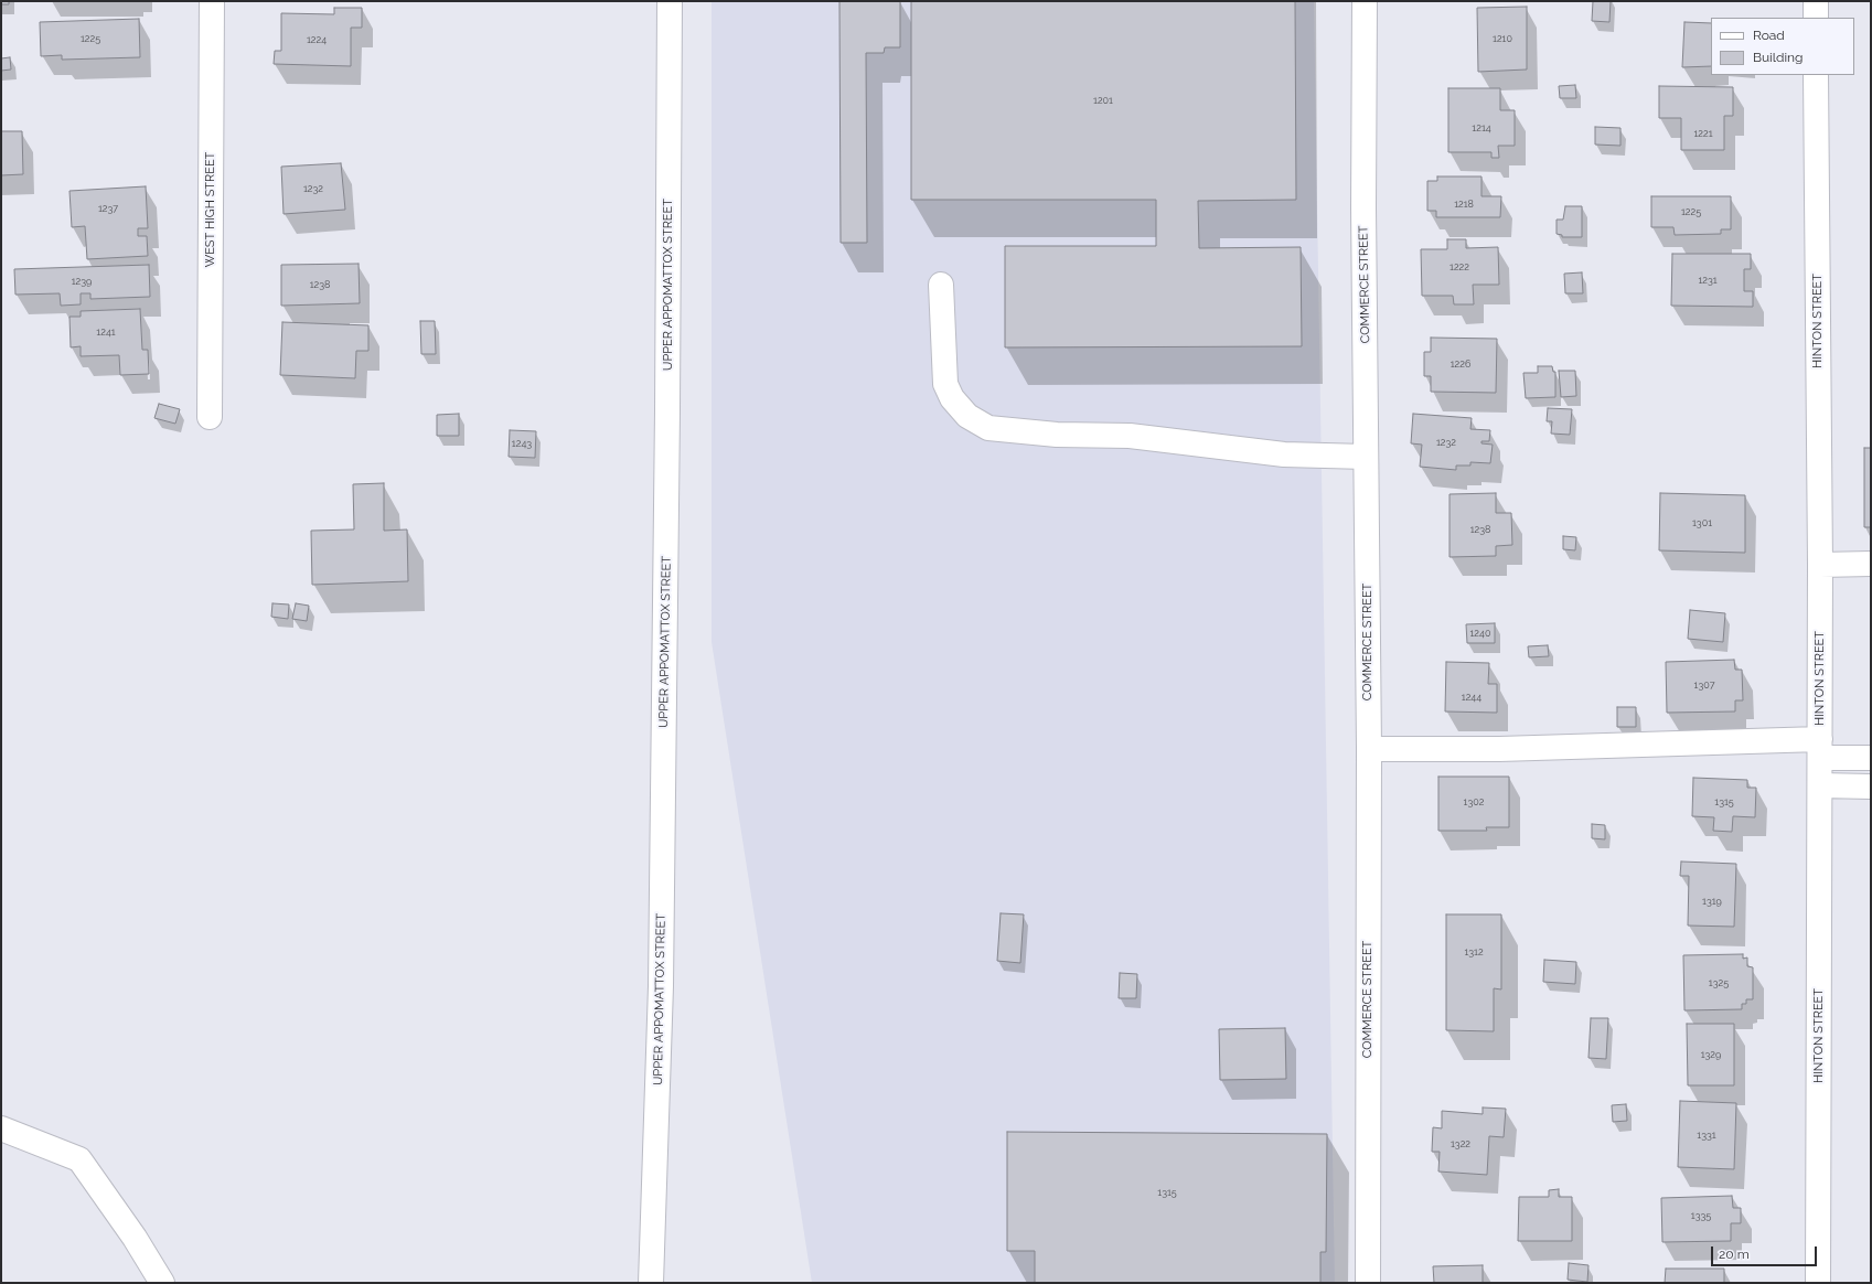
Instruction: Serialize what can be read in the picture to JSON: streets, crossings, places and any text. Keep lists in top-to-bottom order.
{
  "streets": {
    "street": [
      "WEST HIGH STREET",
      "UPPER APPOMATTOX STREET",
      "COMMERCE STREET",
      "HINTON STREET"
    ]
  },
  "house_numbers": [
    "1225",
    "1210",
    "1224",
    "1201",
    "1214",
    "1221",
    "1232",
    "1218",
    "1237",
    "1225",
    "1222",
    "1231",
    "1239",
    "1238",
    "1241",
    "1226",
    "1232",
    "1243",
    "1301",
    "1238",
    "1240",
    "1307",
    "1244",
    "1302",
    "1315",
    "1319",
    "1312",
    "1325",
    "1329",
    "1331",
    "1322",
    "1315",
    "1335"
  ],
  "legend": ["Road", "Building"],
  "scale_bar": "20 m"
}
